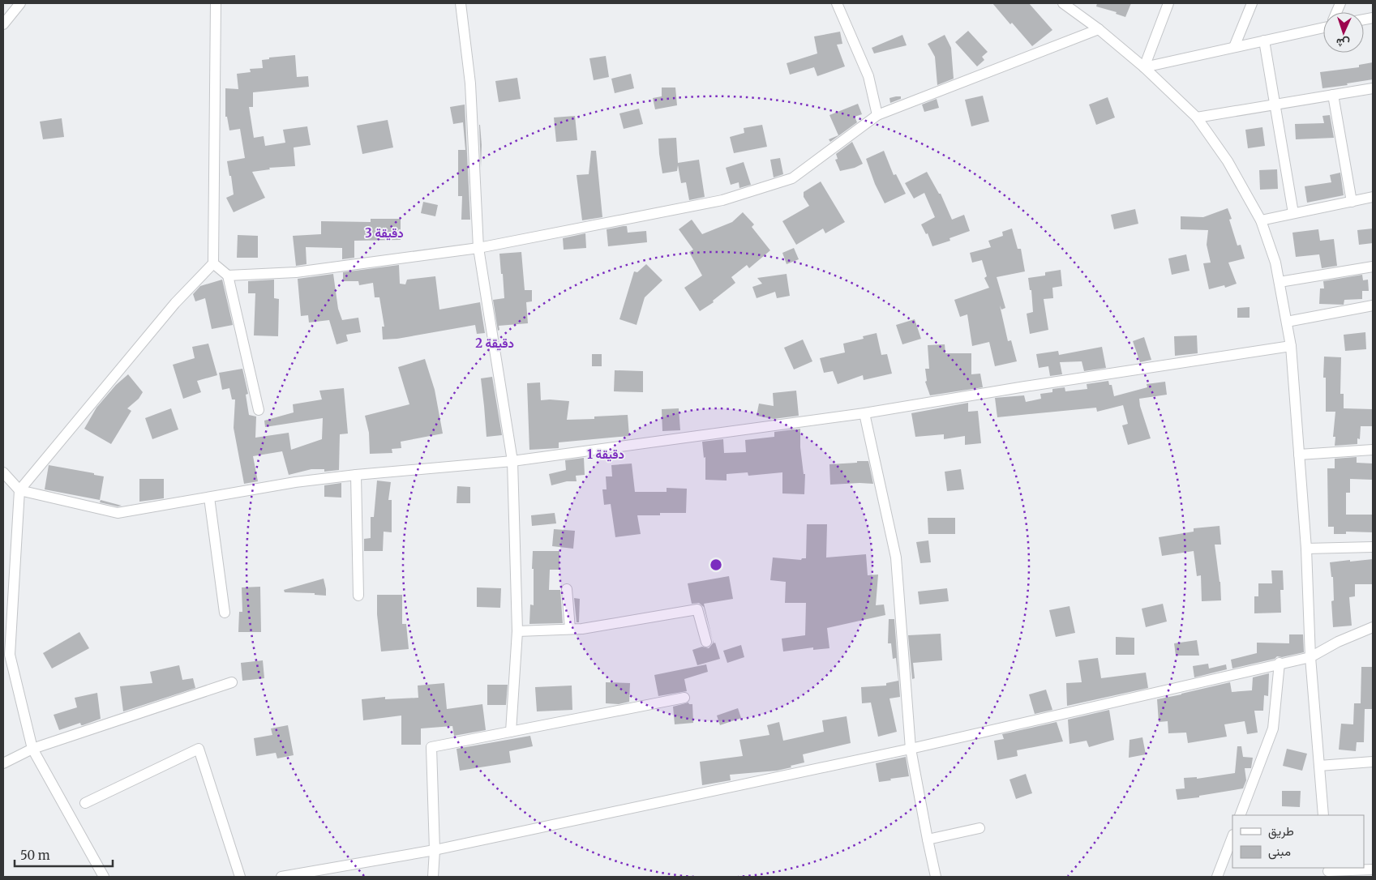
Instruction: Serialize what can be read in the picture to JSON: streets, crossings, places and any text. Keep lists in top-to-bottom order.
{
  "legend": ["طريق", "مبنى"],
  "scale_bar": "50 m",
  "north": "bottom",
  "rings": ["3 دقيقة", "2 دقيقة", "1 دقيقة"]
}
